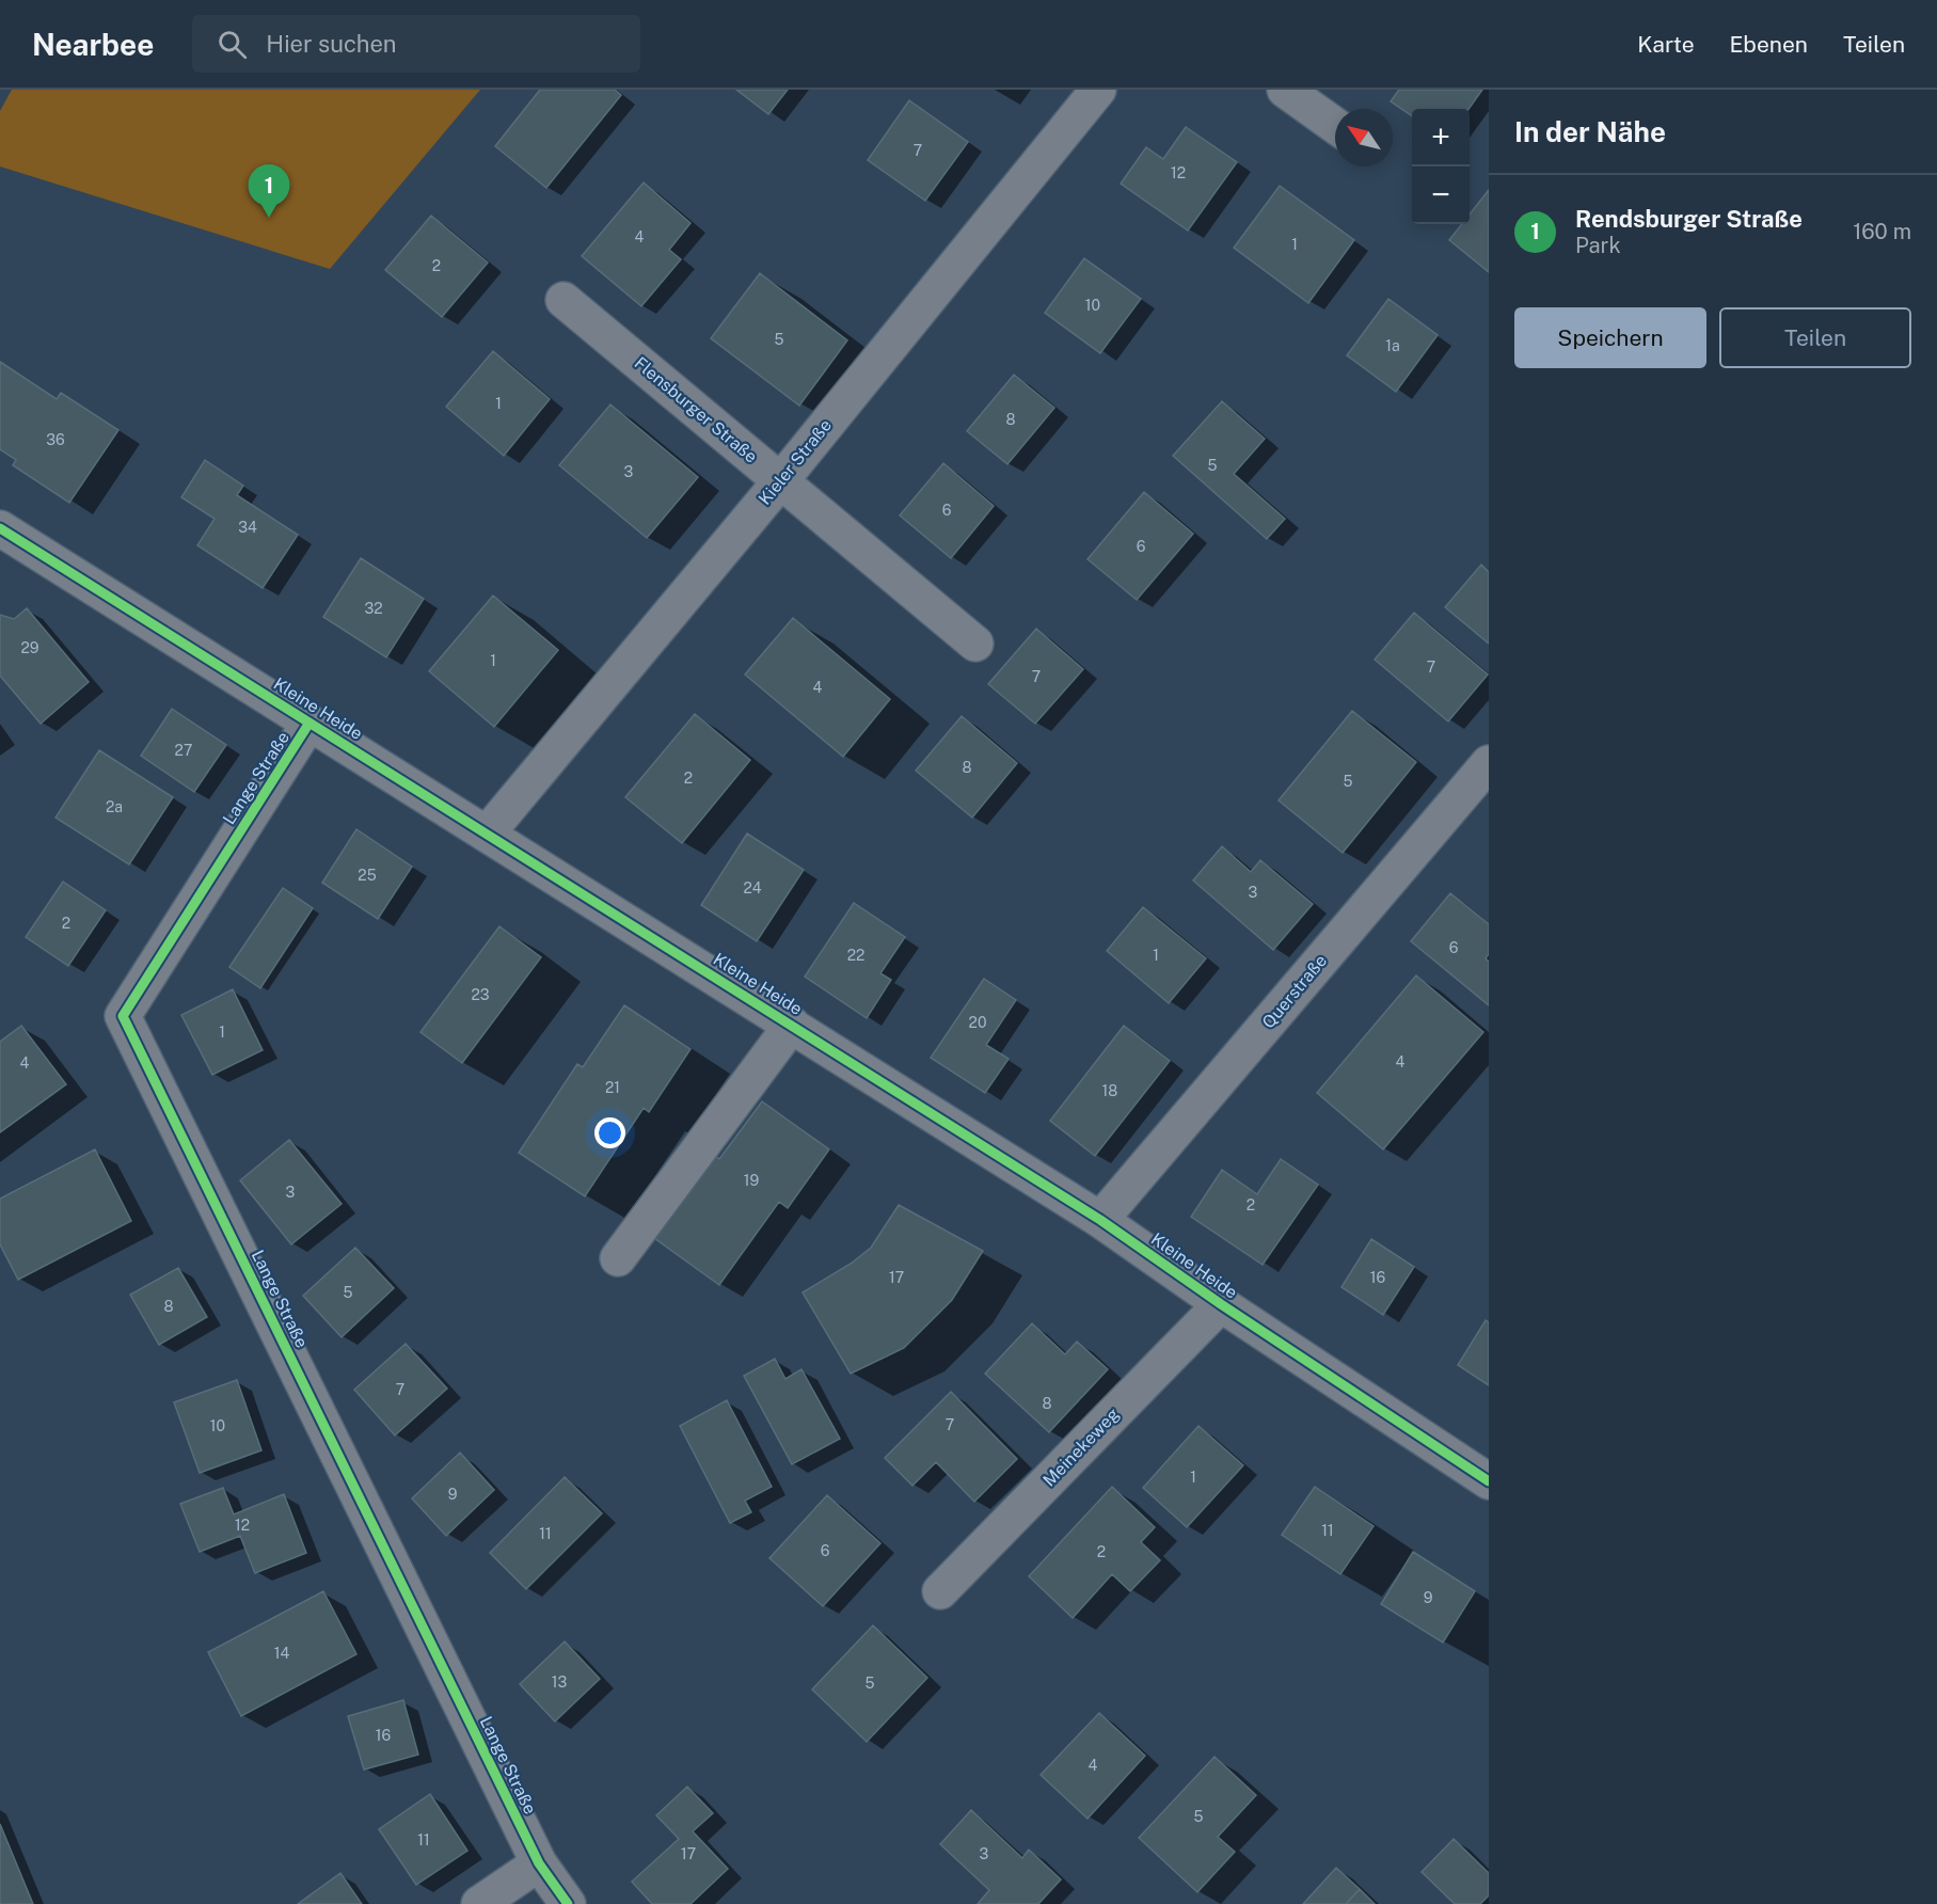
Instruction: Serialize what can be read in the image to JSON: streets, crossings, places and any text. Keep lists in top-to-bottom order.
{
  "streets": {
    "street": [
      "Flensburger Straße",
      "Kieler Straße",
      "Kleine Heide",
      "Lange Straße",
      "Querstraße",
      "Meinekeweg"
    ]
  },
  "crossings": [
    ["Flensburger Straße", "Kieler Straße"],
    ["Kieler Straße", "Kleine Heide"],
    ["Kleine Heide", "Lange Straße"],
    ["Kleine Heide", "Querstraße"],
    ["Kleine Heide", "Meinekeweg"]
  ],
  "house_numbers": [
    "7",
    "12",
    "4",
    "1",
    "2",
    "10",
    "5",
    "1a",
    "1",
    "8",
    "36",
    "5",
    "3",
    "6",
    "34",
    "6",
    "32",
    "29",
    "1",
    "7",
    "7",
    "4",
    "27",
    "8",
    "2",
    "5",
    "2a",
    "25",
    "24",
    "3",
    "2",
    "6",
    "22",
    "1",
    "23",
    "20",
    "1",
    "4",
    "4",
    "21",
    "18",
    "19",
    "3",
    "2",
    "17",
    "16",
    "5",
    "8",
    "7",
    "8",
    "7",
    "10",
    "1",
    "9",
    "12",
    "11",
    "11",
    "6",
    "2",
    "9",
    "14",
    "13",
    "5",
    "16",
    "4",
    "5",
    "11",
    "17",
    "3"
  ],
  "north": "top left",
  "page": {
    "header": "Nearbee",
    "search": "Hier suchen",
    "nav": ["Karte", "Ebenen", "Teilen"],
    "heading": "In der Nähe",
    "map_buttons": ["+", "−"],
    "pins": "1",
    "list": [
      {
        "mark": "1",
        "name": "Rendsburger Straße",
        "note": "Park",
        "value": "160 m"
      }
    ],
    "buttons": ["Speichern", "Teilen"]
  }
}
